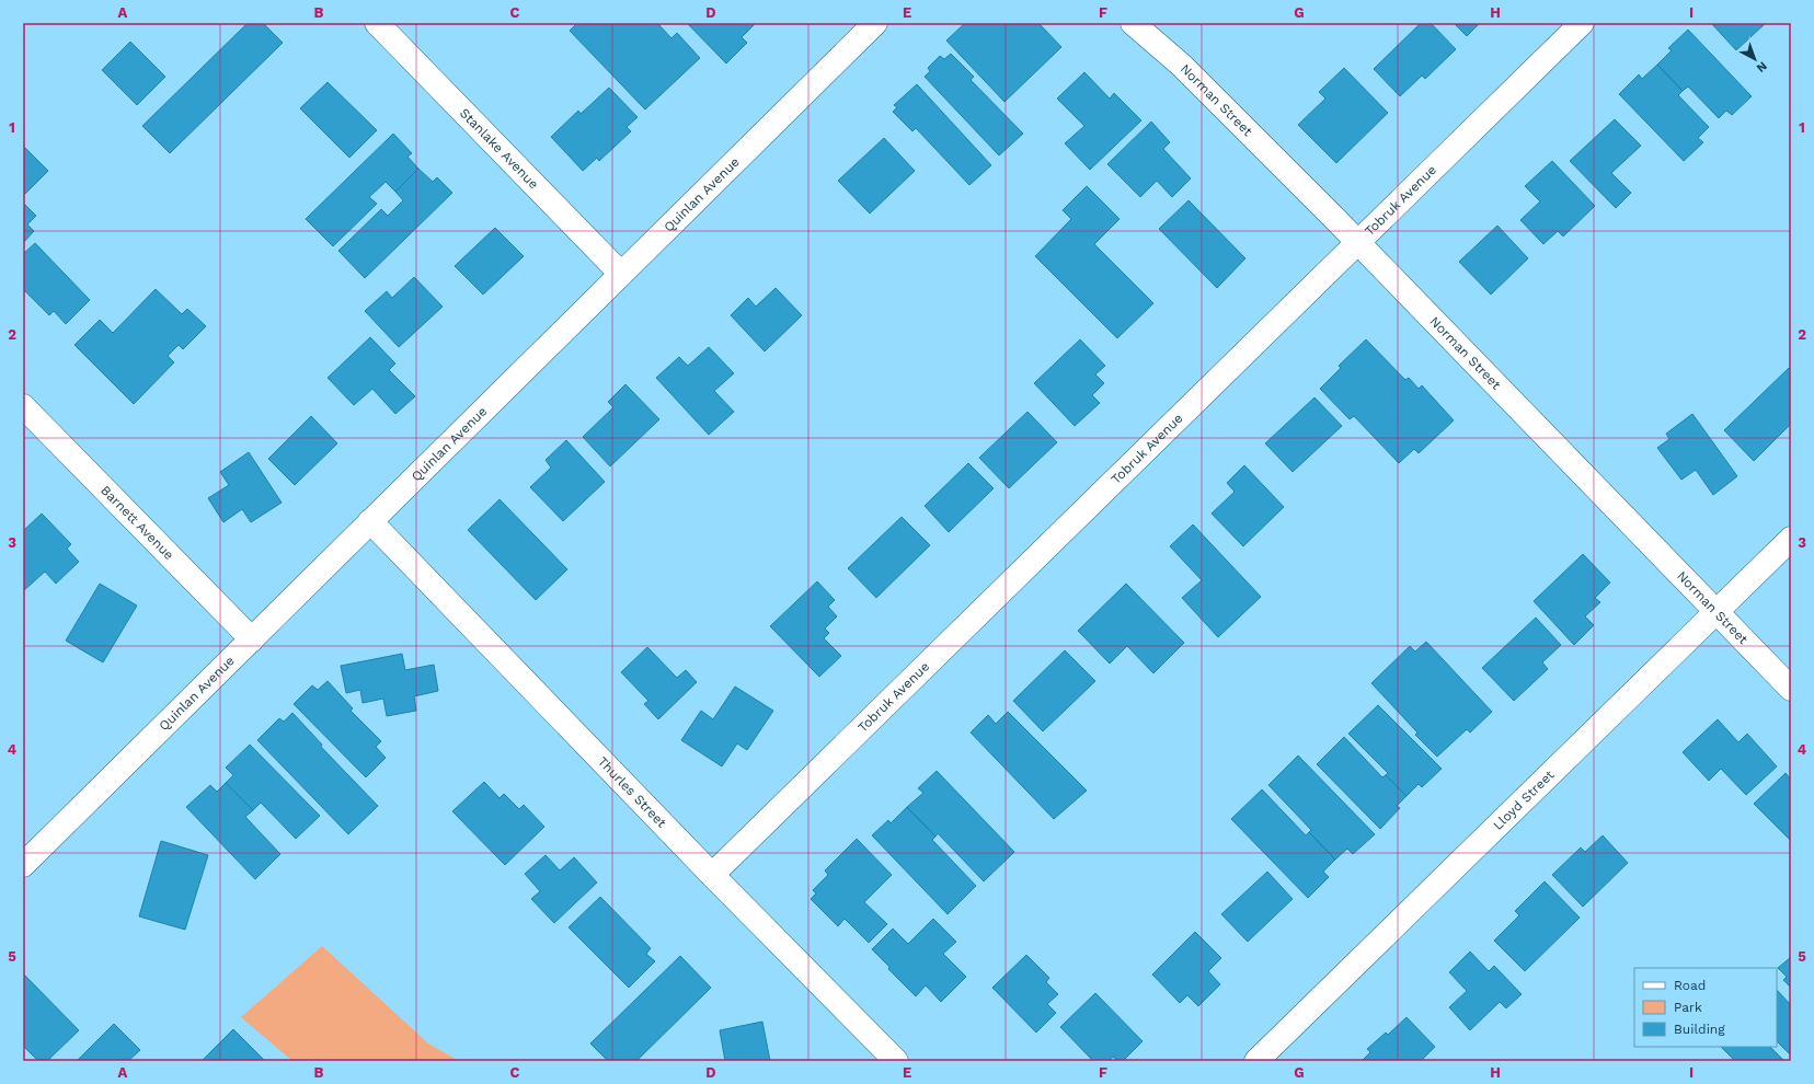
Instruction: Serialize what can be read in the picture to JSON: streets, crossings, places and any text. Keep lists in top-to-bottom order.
{
  "streets": {
    "street": [
      "Norman Street",
      "Stanlake Avenue",
      "Quinlan Avenue",
      "Tobruk Avenue",
      "Barnett Avenue",
      "Thurles Street",
      "Lloyd Street"
    ]
  },
  "crossings": [
    ["Norman Street", "Tobruk Avenue"],
    ["Norman Street", "Lloyd Street"],
    ["Stanlake Avenue", "Quinlan Avenue"],
    ["Quinlan Avenue", "Barnett Avenue"],
    ["Quinlan Avenue", "Thurles Street"],
    ["Tobruk Avenue", "Thurles Street"]
  ],
  "legend": ["Road", "Park", "Building"],
  "north": "bottom right",
  "grid": {
    "columns": [
      "A",
      "B",
      "C",
      "D",
      "E",
      "F",
      "G",
      "H",
      "I"
    ],
    "rows": [
      "1",
      "2",
      "3",
      "4",
      "5"
    ]
  }
}
